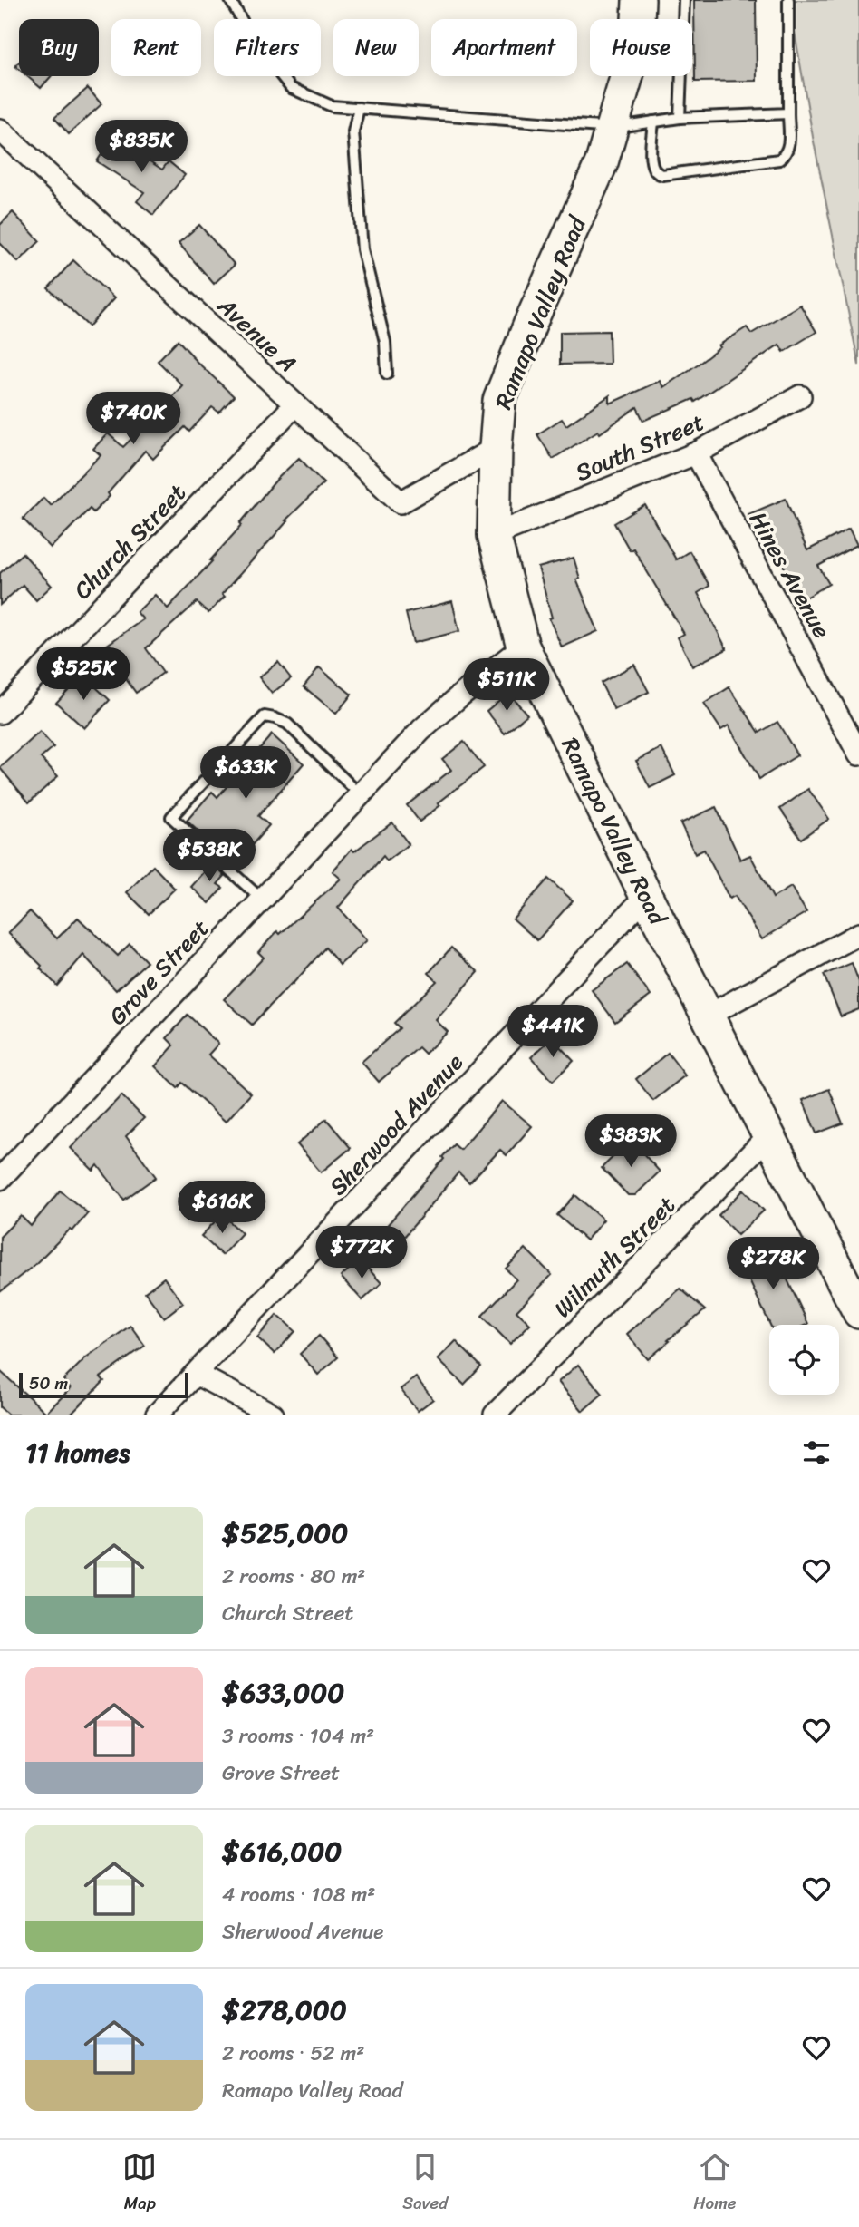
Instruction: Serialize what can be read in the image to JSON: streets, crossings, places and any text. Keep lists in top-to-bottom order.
{
  "streets": {
    "main road": ["Ramapo Valley Road"],
    "street": [
      "Avenue A",
      "South Street",
      "Church Street",
      "Hines Avenue",
      "Grove Street",
      "Sherwood Avenue",
      "Wilmuth Street"
    ]
  },
  "crossings": [
    ["Ramapo Valley Road", "Avenue A"],
    ["Ramapo Valley Road", "South Street"],
    ["Ramapo Valley Road", "Grove Street"],
    ["Ramapo Valley Road", "Sherwood Avenue"],
    ["Ramapo Valley Road", "Wilmuth Street"],
    ["Avenue A", "Church Street"],
    ["South Street", "Hines Avenue"]
  ],
  "scale_bar": "50 m",
  "page": {
    "chip": [
      "Buy",
      "Rent",
      "Filters",
      "New",
      "Apartment",
      "House"
    ],
    "price": [
      "$835K",
      "$740K",
      "$525K",
      "$511K",
      "$633K",
      "$538K",
      "$441K",
      "$383K",
      "$616K",
      "$772K",
      "$278K"
    ],
    "scale": "50 m",
    "heading": "11 homes",
    "list": [
      {
        "name": "$525,000",
        "note": "2 rooms · 80 m² · Church Street"
      },
      {
        "name": "$633,000",
        "note": "3 rooms · 104 m² · Grove Street"
      },
      {
        "name": "$616,000",
        "note": "4 rooms · 108 m² · Sherwood Avenue"
      },
      {
        "name": "$278,000",
        "note": "2 rooms · 52 m² · Ramapo Valley Road"
      }
    ],
    "tabs": ["Map", "Saved", "Home"]
  }
}
